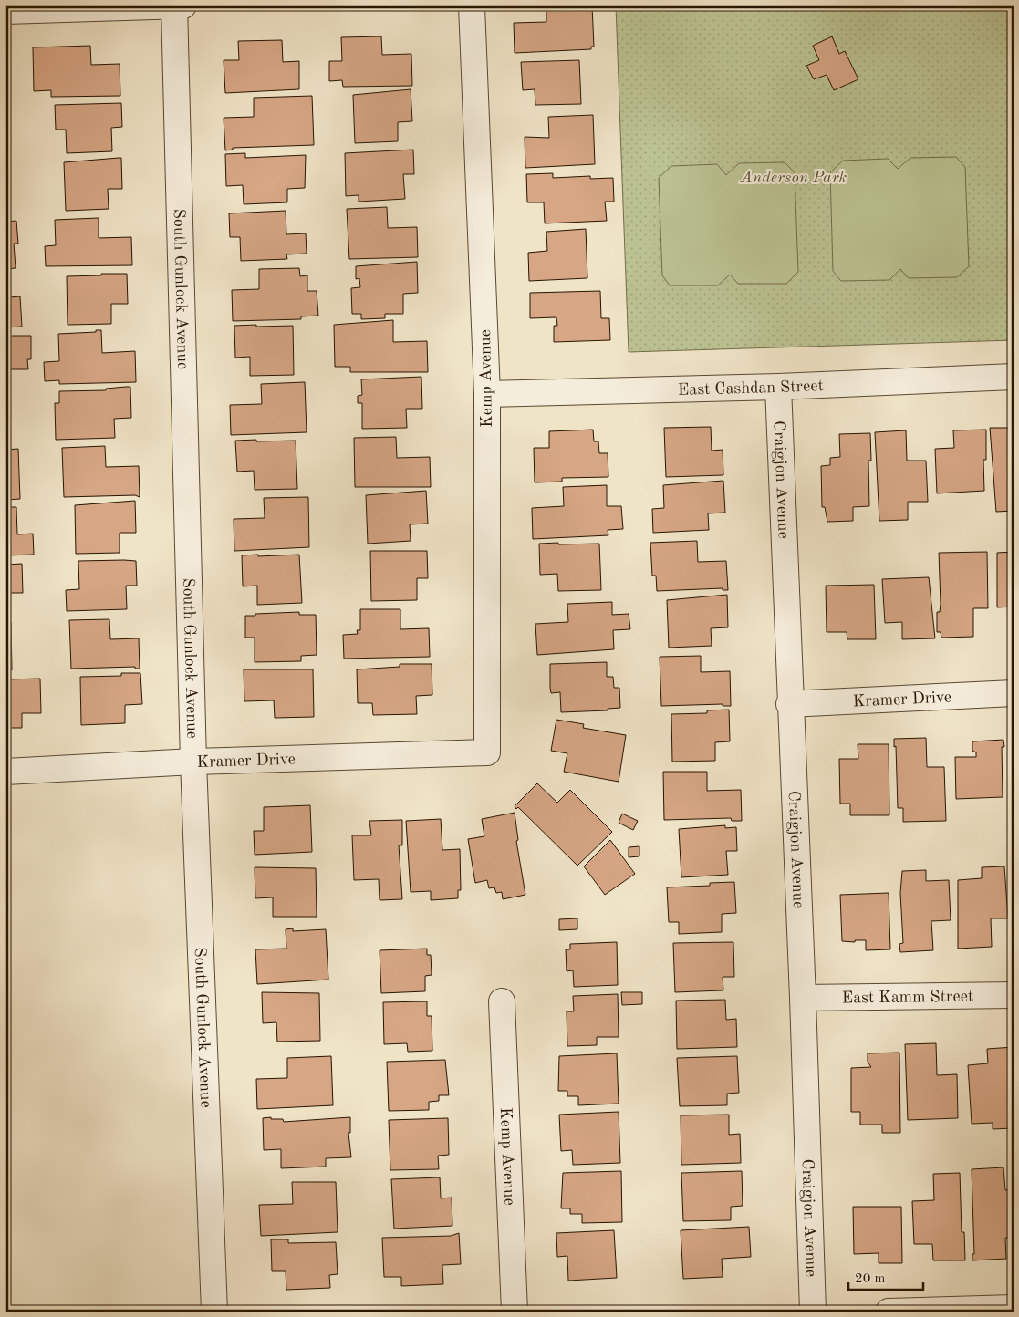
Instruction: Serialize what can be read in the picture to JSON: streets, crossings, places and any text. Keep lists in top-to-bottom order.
{
  "streets": {
    "street": [
      "South Gunlock Avenue",
      "Kemp Avenue",
      "East Cashdan Street",
      "Craigjon Avenue",
      "Kramer Drive",
      "East Kamm Street"
    ]
  },
  "crossings": [
    ["South Gunlock Avenue", "Kramer Drive"],
    ["Kemp Avenue", "East Cashdan Street"],
    ["Kemp Avenue", "Kramer Drive"],
    ["East Cashdan Street", "Craigjon Avenue"],
    ["Craigjon Avenue", "Kramer Drive"],
    ["Craigjon Avenue", "East Kamm Street"]
  ],
  "parks": ["Anderson Park"],
  "scale_bar": "20 m"
}
